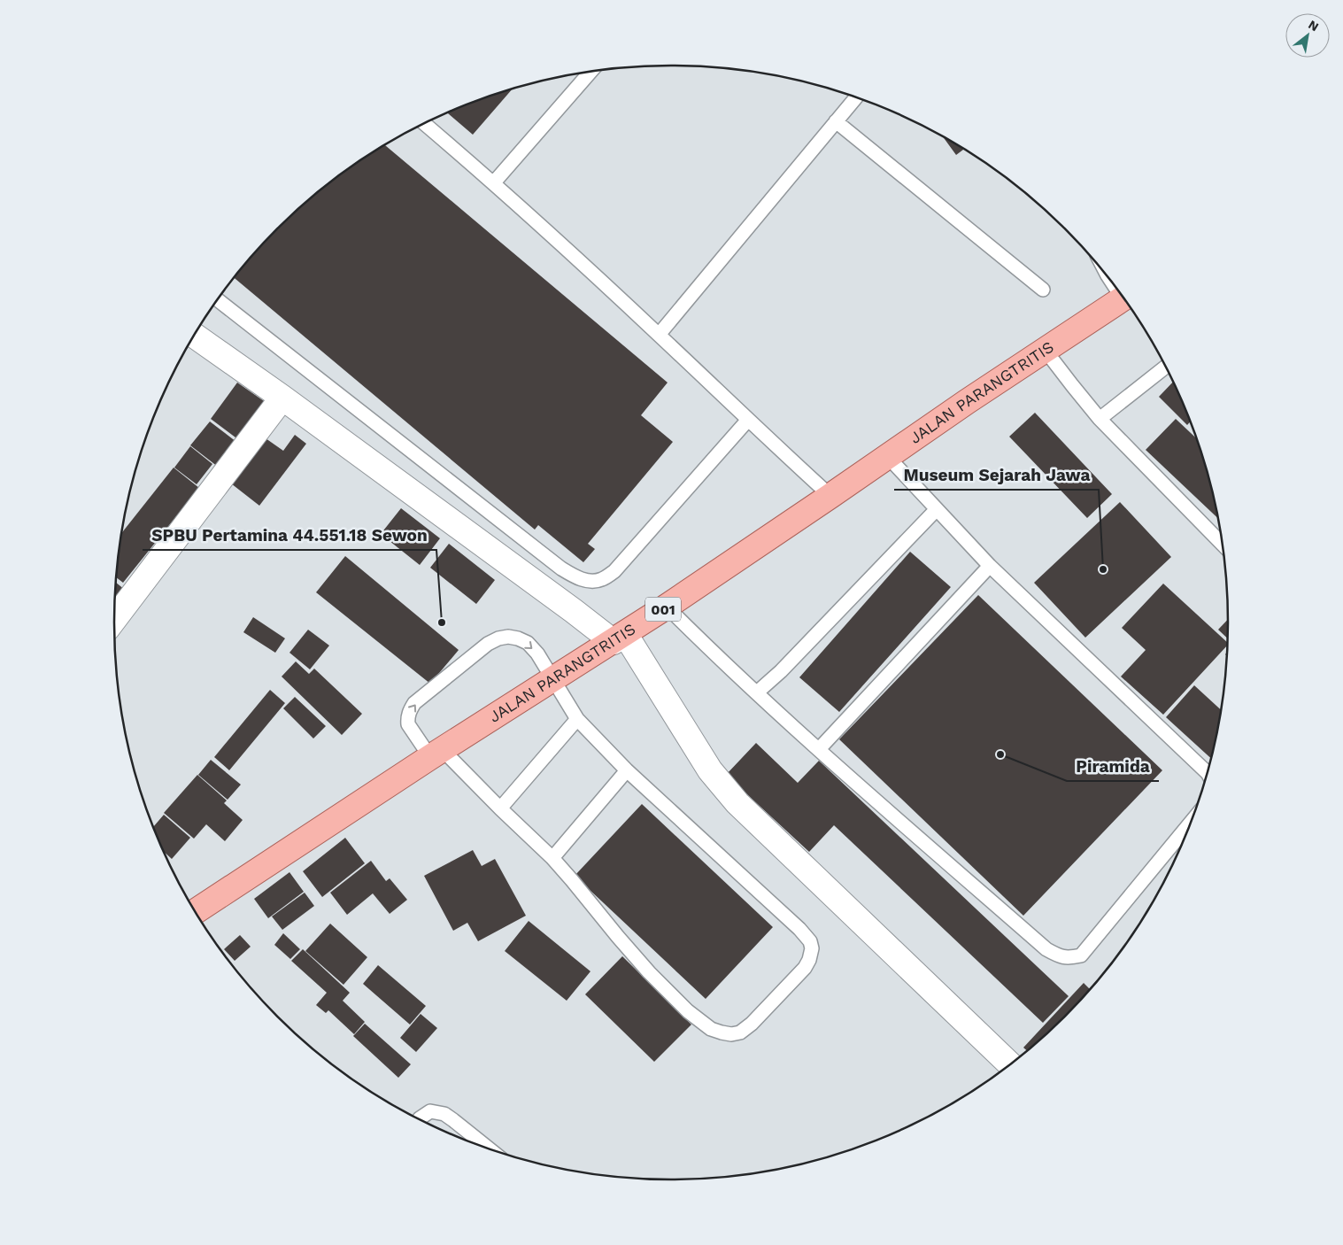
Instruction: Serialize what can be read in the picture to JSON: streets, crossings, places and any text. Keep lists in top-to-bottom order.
{
  "streets": {
    "main road": ["JALAN PARANGTRITIS", "001"]
  },
  "places": ["Museum Sejarah Jawa", "SPBU Pertamina 44.551.18 Sewon", "Piramida"],
  "north": "top right"
}
